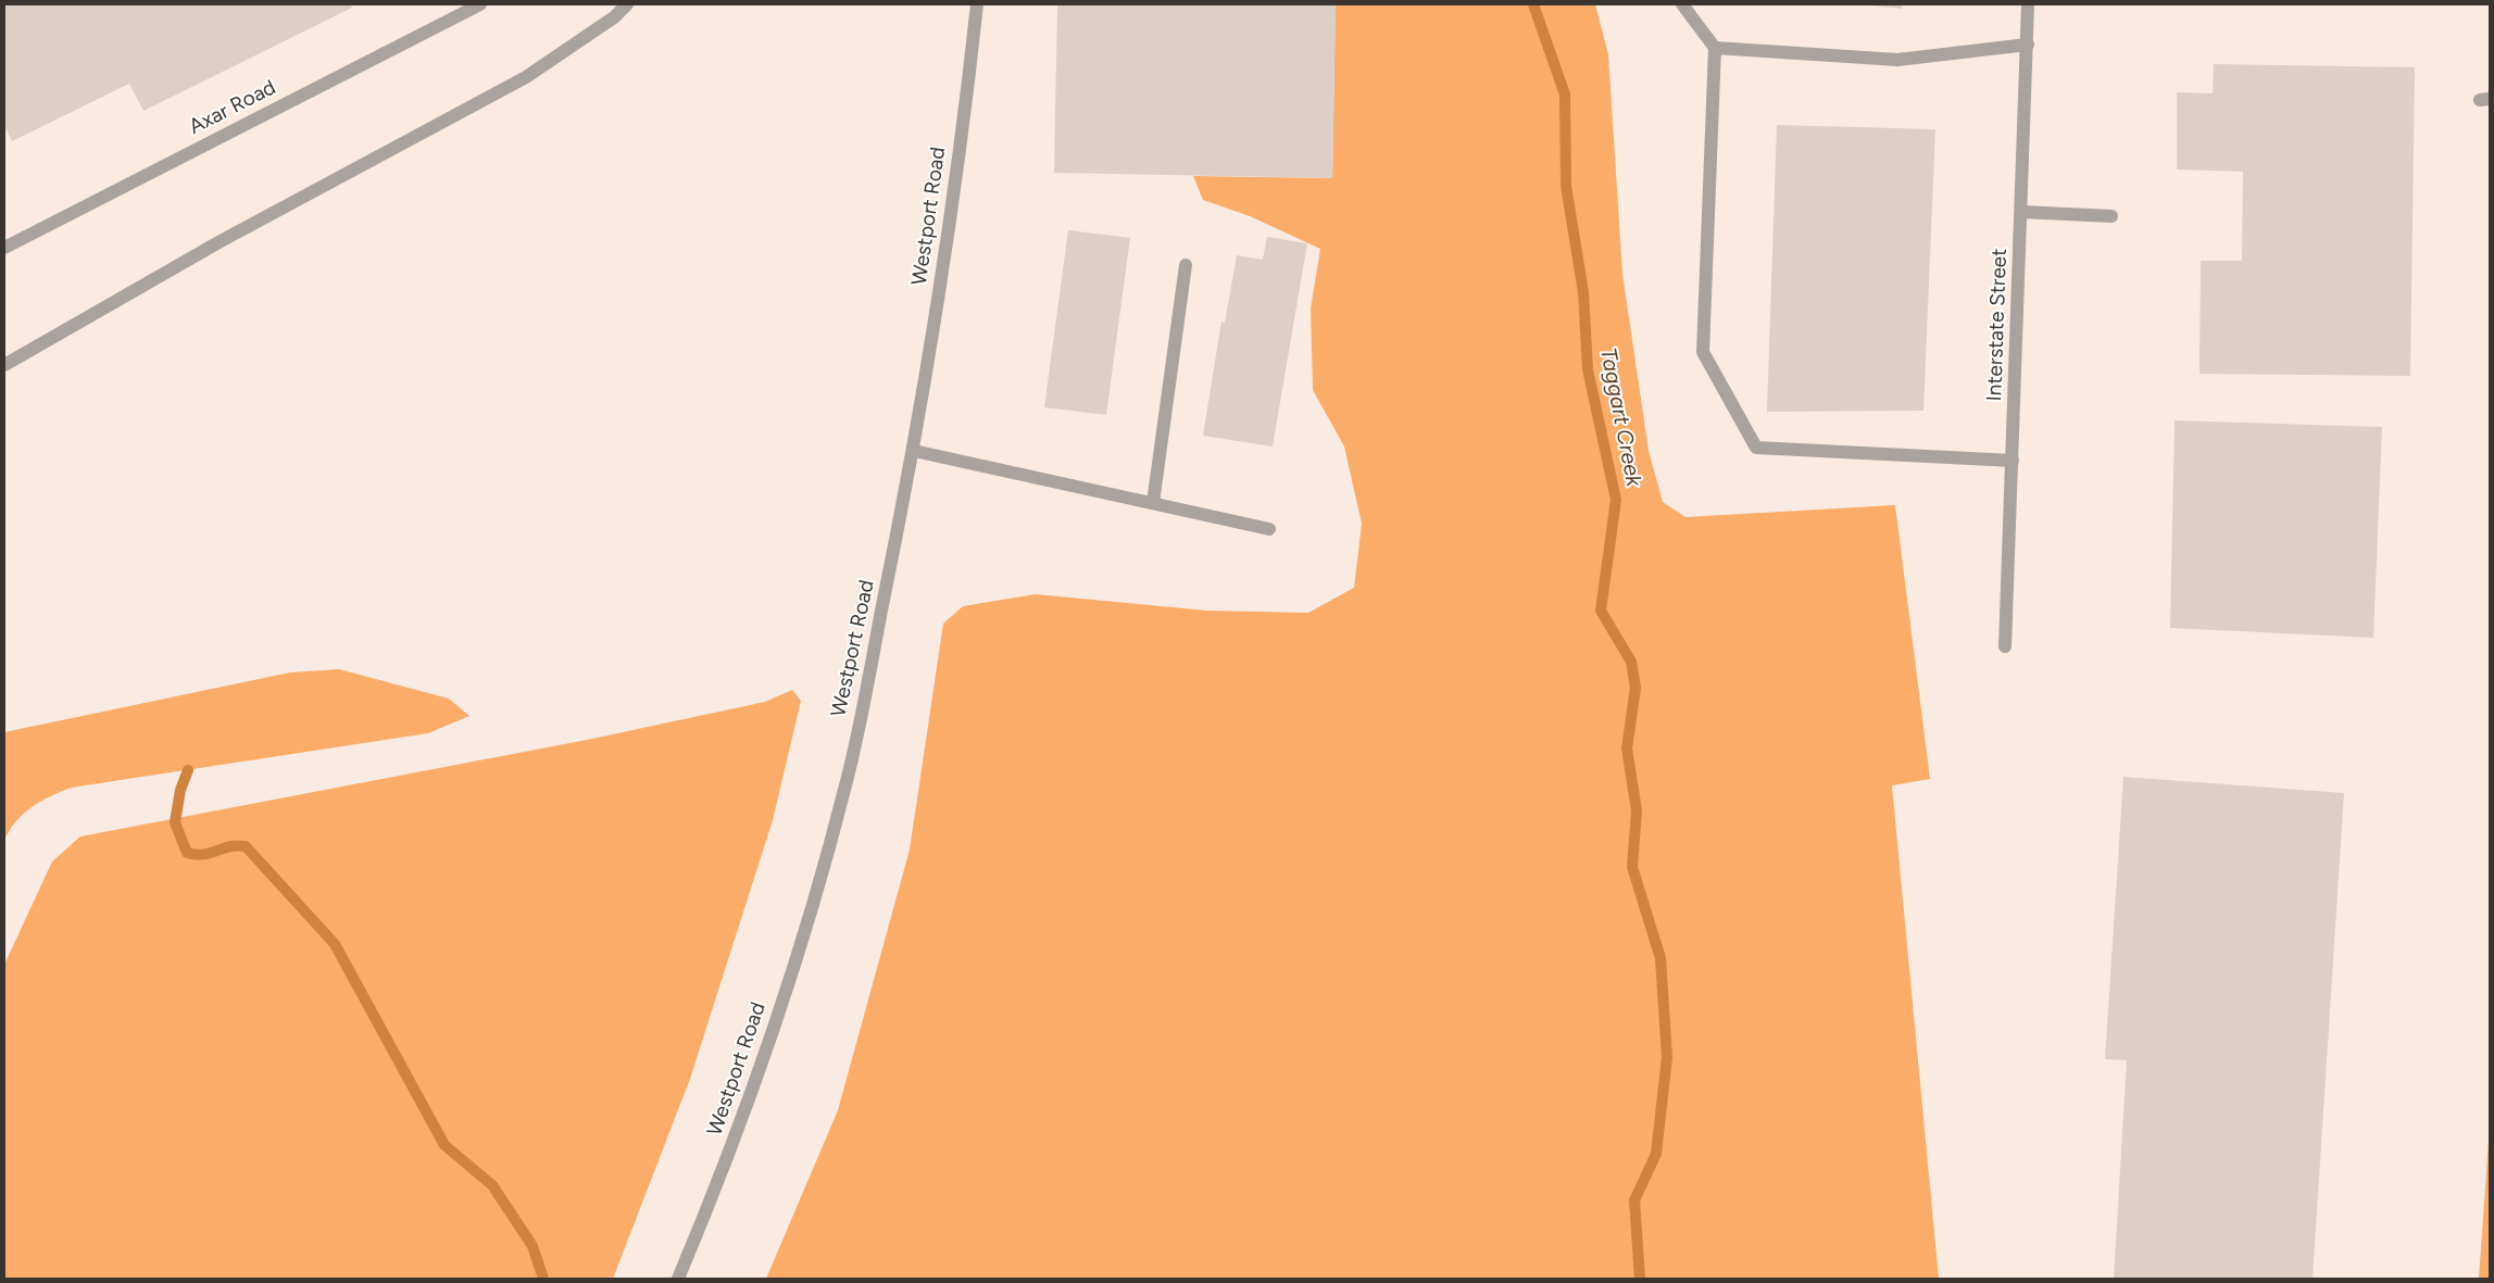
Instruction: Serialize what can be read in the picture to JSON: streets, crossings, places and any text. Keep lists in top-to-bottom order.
{
  "streets": {
    "street": ["Axar Road", "Westport Road", "Interstate Street"]
  },
  "water": ["Taggart Creek"]
}
